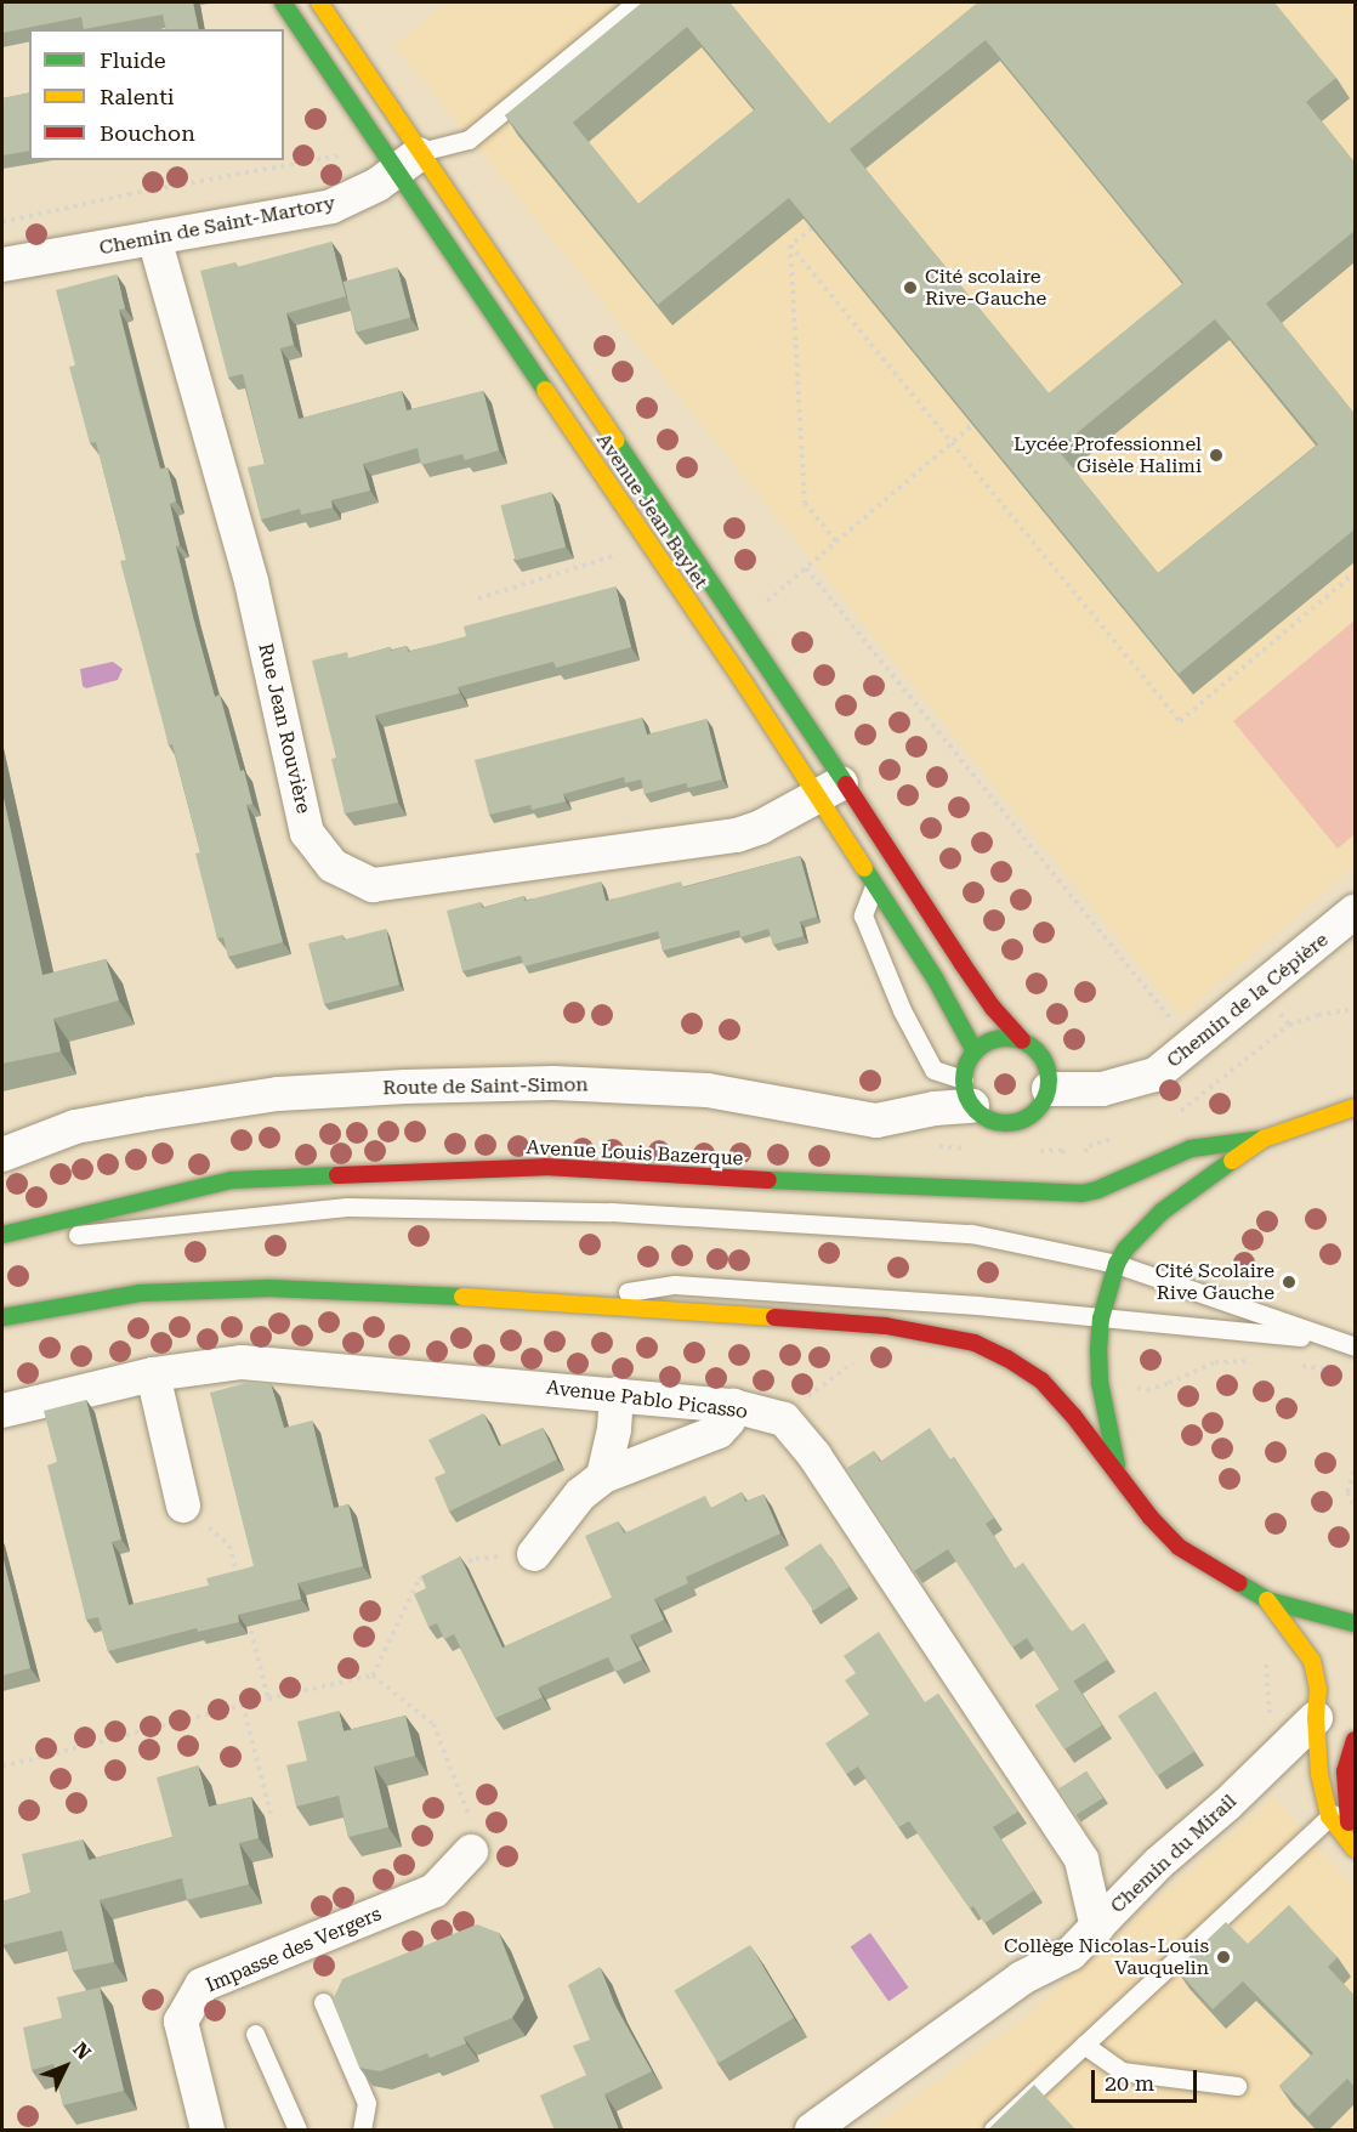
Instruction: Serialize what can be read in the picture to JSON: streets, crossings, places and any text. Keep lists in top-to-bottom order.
{
  "streets": {
    "main road": ["Avenue Jean Baylet", "Avenue Louis Bazerque"],
    "street": [
      "Chemin de Saint-Martory",
      "Rue Jean Rouvière",
      "Chemin de la Cépière",
      "Route de Saint-Simon",
      "Avenue Pablo Picasso",
      "Chemin du Mirail",
      "Impasse des Vergers"
    ]
  },
  "crossings": [
    ["Chemin de Saint-Martory", "Avenue Jean Baylet"],
    ["Chemin de Saint-Martory", "Rue Jean Rouvière"],
    ["Avenue Jean Baylet", "Rue Jean Rouvière"],
    ["Avenue Jean Baylet", "Chemin de la Cépière"],
    ["Avenue Jean Baylet", "Route de Saint-Simon"],
    ["Chemin de la Cépière", "Route de Saint-Simon"]
  ],
  "places": [
    "Cité scolaire Rive-Gauche",
    "Lycée Professionnel Gisèle Halimi",
    "Cité Scolaire Rive Gauche",
    "Collège Nicolas-Louis Vauquelin"
  ],
  "legend": ["Fluide", "Ralenti", "Bouchon"],
  "scale_bar": "20 m",
  "north": "top right"
}
